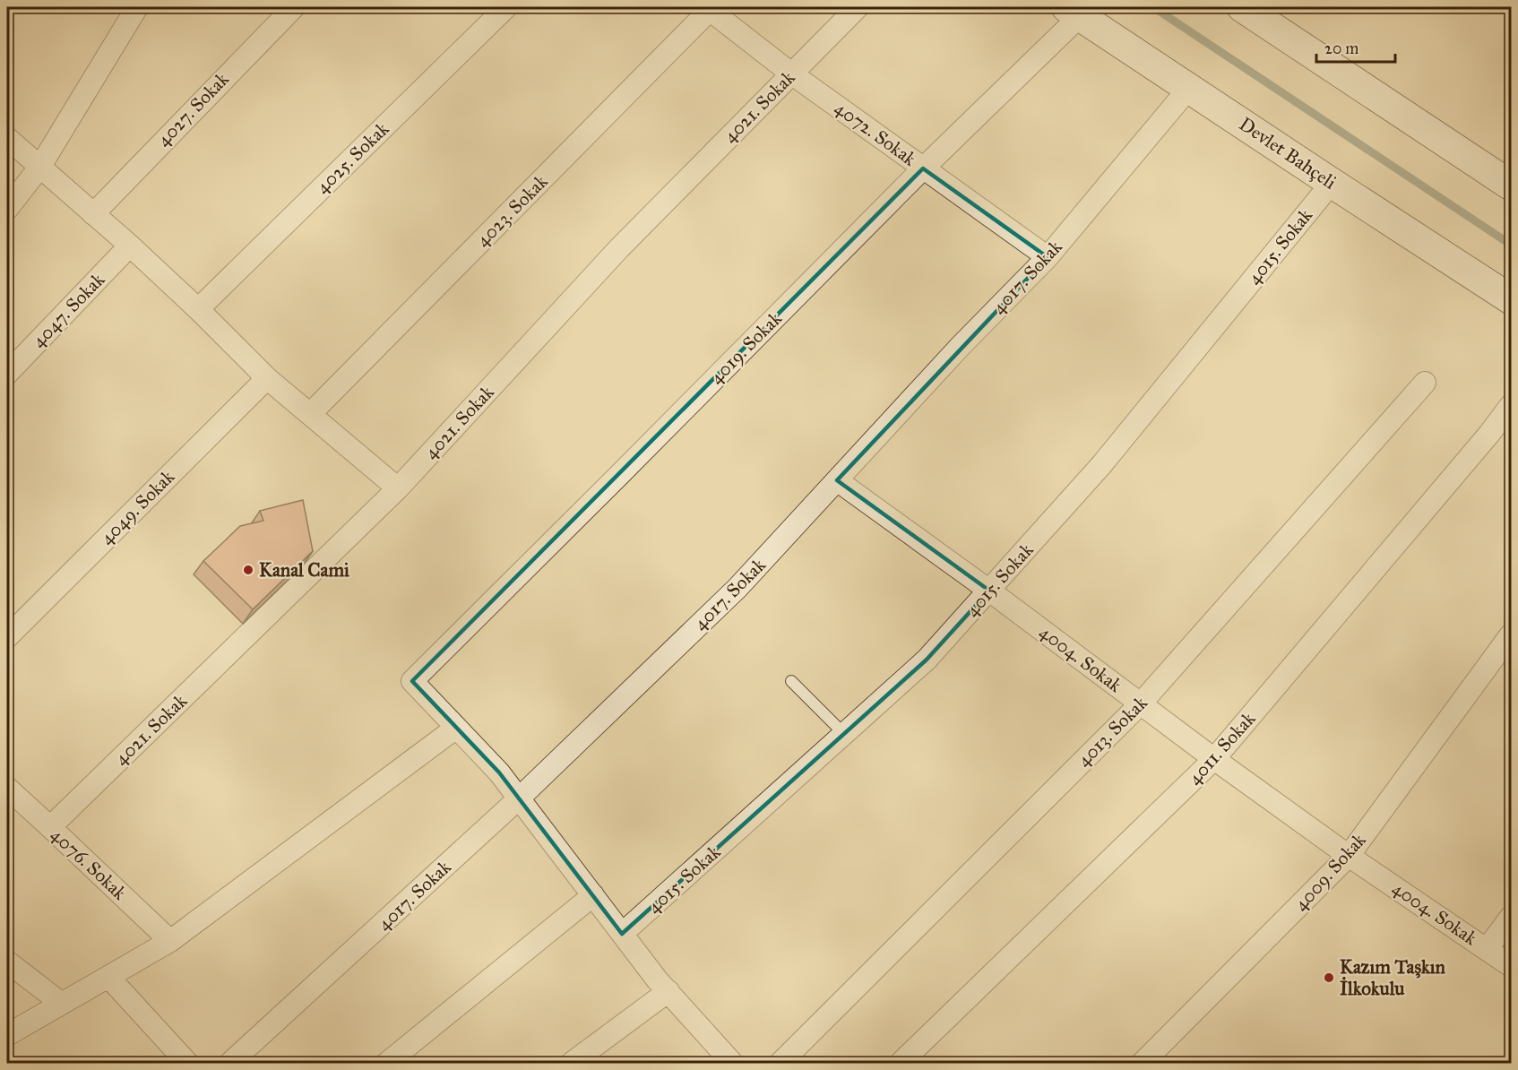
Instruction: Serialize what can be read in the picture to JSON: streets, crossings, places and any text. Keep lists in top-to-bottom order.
{
  "streets": {
    "street": [
      "4021. Sokak",
      "4027. Sokak",
      "4072. Sokak",
      "Devlet Bahçeli",
      "4025. Sokak",
      "4023. Sokak",
      "4015. Sokak",
      "4017. Sokak",
      "4047. Sokak",
      "4019. Sokak",
      "4049. Sokak",
      "4004. Sokak",
      "4013. Sokak",
      "4011. Sokak",
      "4076. Sokak",
      "4009. Sokak"
    ]
  },
  "crossings": [
    ["4021. Sokak", "4072. Sokak"],
    ["4021. Sokak", "4076. Sokak"],
    ["4072. Sokak", "4023. Sokak"],
    ["4072. Sokak", "4017. Sokak"],
    ["4072. Sokak", "4019. Sokak"],
    ["Devlet Bahçeli", "4015. Sokak"],
    ["Devlet Bahçeli", "4017. Sokak"],
    ["Devlet Bahçeli", "4019. Sokak"],
    ["4015. Sokak", "4004. Sokak"],
    ["4017. Sokak", "4004. Sokak"],
    ["4004. Sokak", "4013. Sokak"],
    ["4004. Sokak", "4011. Sokak"],
    ["4004. Sokak", "4009. Sokak"]
  ],
  "places": ["Kanal Cami", "Kazım Taşkın İlkokulu"],
  "scale_bar": "20 m"
}
